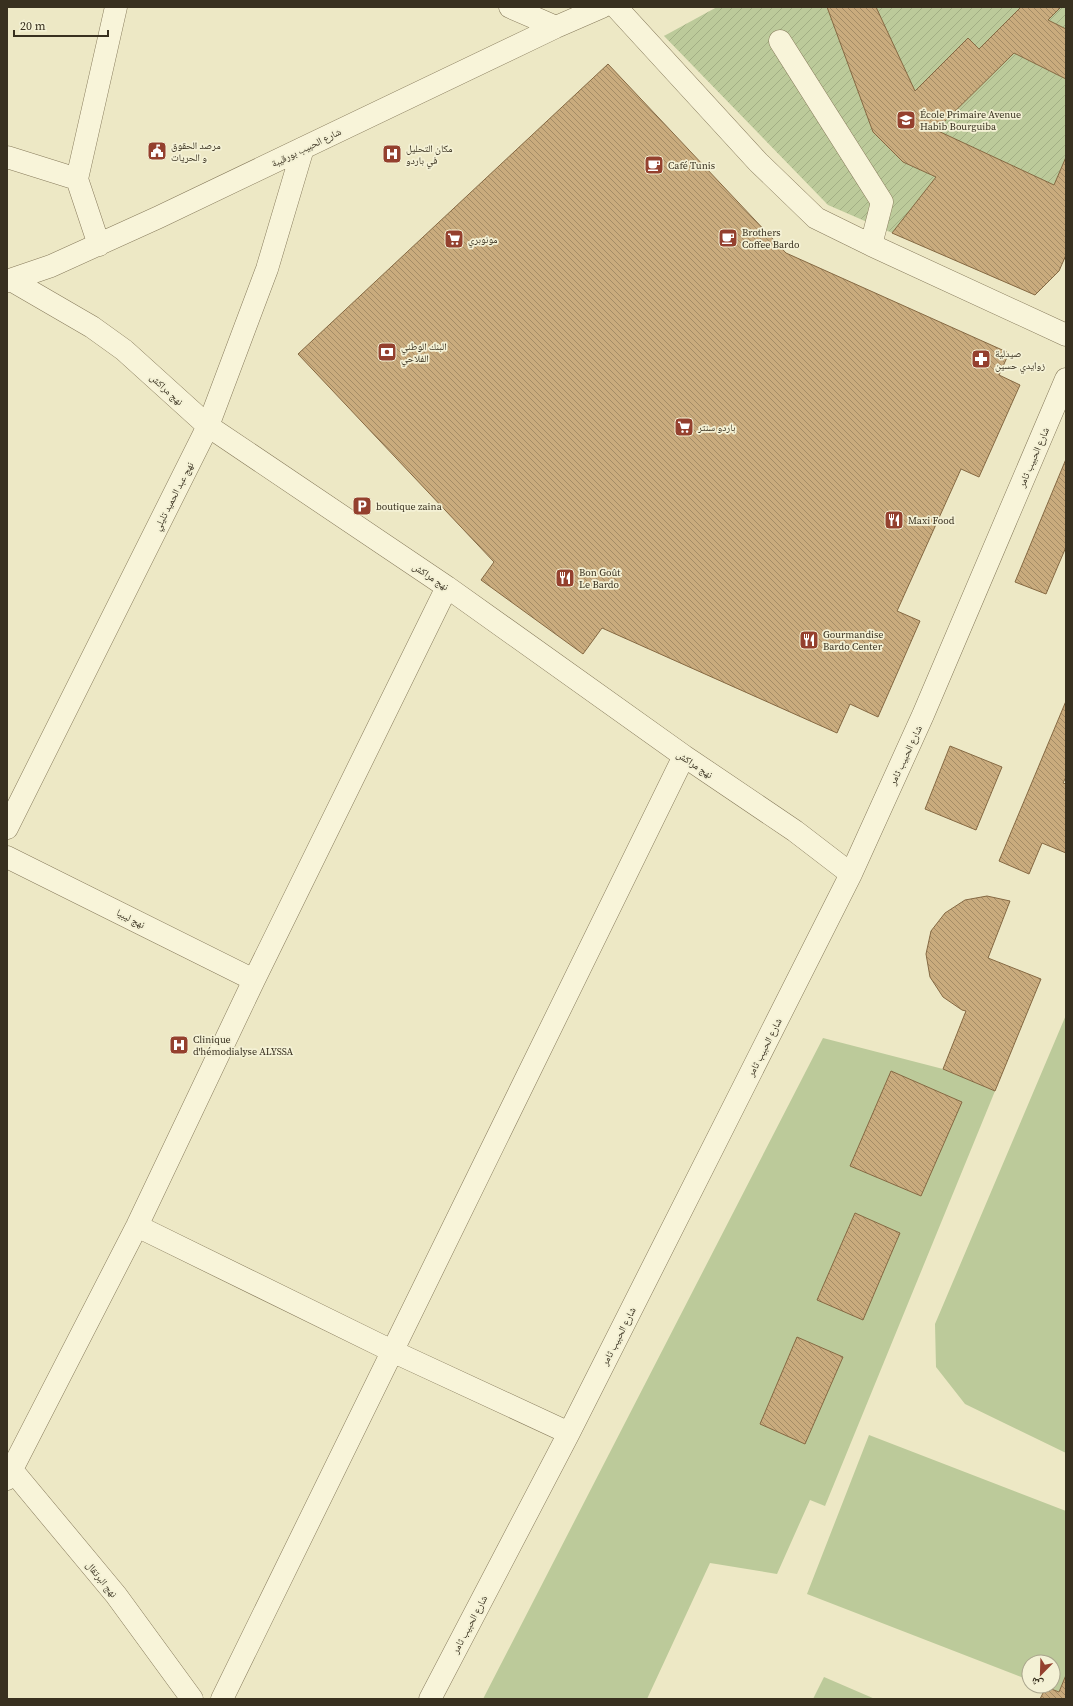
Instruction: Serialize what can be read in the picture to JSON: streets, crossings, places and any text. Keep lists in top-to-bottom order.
{
  "streets": {
    "street": [
      "شارع الحبيب بورقيبة",
      "نهج مراكش",
      "شارع الحبيب ثامر",
      "نهج عبد الحميد تليلي",
      "نهج ليبيا",
      "نهج البرتقال"
    ]
  },
  "crossings": [
    ["شارع الحبيب بورقيبة", "نهج مراكش"],
    ["شارع الحبيب بورقيبة", "نهج عبد الحميد تليلي"],
    ["نهج مراكش", "شارع الحبيب ثامر"],
    ["نهج مراكش", "نهج عبد الحميد تليلي"]
  ],
  "places": {
    "school or university": ["École Primaire Avenue Habib Bourguiba"],
    "public building": ["مرصد الحقوق و الحريات"],
    "hospital": ["مكان التحليل في باردو", "Clinique d'hémodialyse ALYSSA"],
    "cafe": ["Café Tunis", "Brothers Coffee Bardo"],
    "supermarket": ["مونوبري", "باردو سنتر"],
    "bank": ["البنك الوطني الفلاحي"],
    "pharmacy": ["صيدلية زوايدي حسين"],
    "parking": ["boutique zaina"],
    "restaurant": ["Maxi Food", "Bon Goût Le Bardo", "Gourmandise Bardo Center"]
  },
  "scale_bar": "20 m",
  "north": "bottom left"
}
